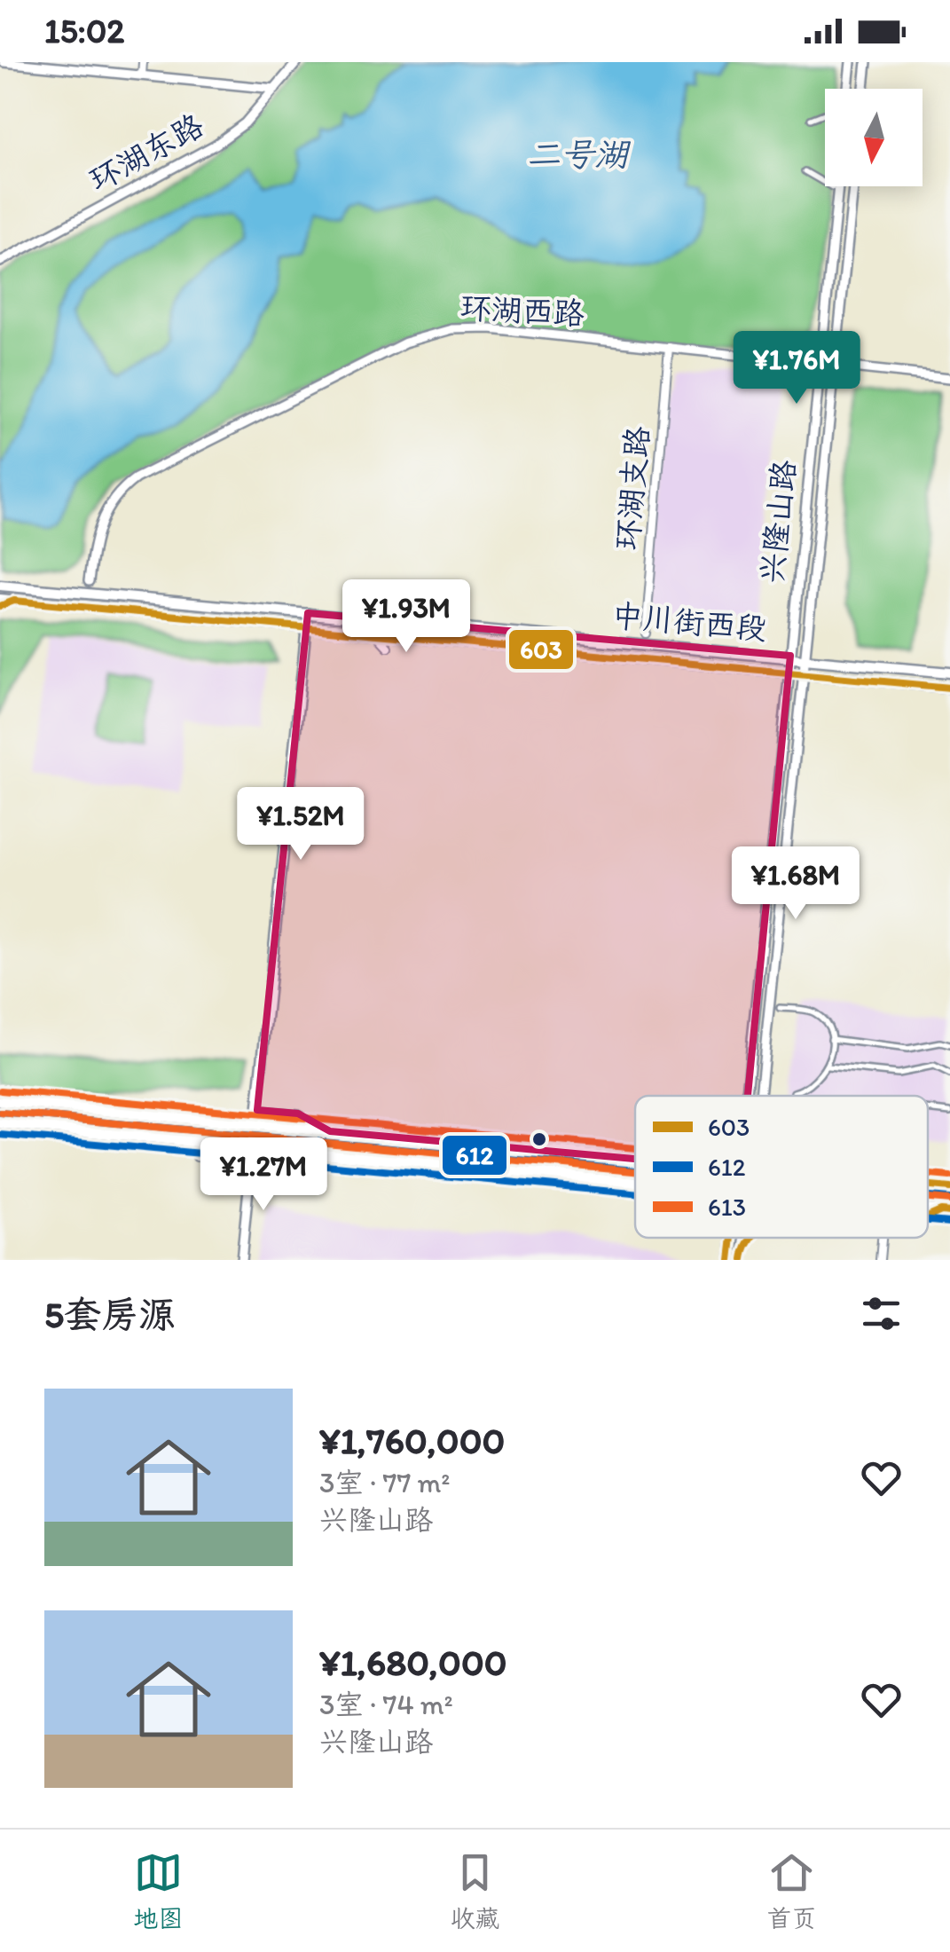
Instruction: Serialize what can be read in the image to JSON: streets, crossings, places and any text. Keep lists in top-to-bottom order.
{
  "streets": {
    "main road": ["中川街西段"],
    "street": [
      "环湖东路",
      "环湖西路",
      "环湖支路",
      "兴隆山路"
    ]
  },
  "crossings": [
    ["环湖西路", "环湖支路"],
    ["环湖西路", "兴隆山路"],
    ["兴隆山路", "中川街西段"]
  ],
  "water": ["二号湖"],
  "lines": ["transit line 603", "transit line 613", "transit line 612"],
  "legend": ["603", "612", "613"],
  "north": "bottom",
  "page": {
    "status": "15:02",
    "price": [
      "¥1.76M",
      "¥1.93M",
      "¥1.52M",
      "¥1.68M",
      "¥1.27M"
    ],
    "heading": "5套房源",
    "list": [
      {
        "name": "¥1,760,000",
        "note": "3室 · 77 m² · 兴隆山路"
      },
      {
        "name": "¥1,680,000",
        "note": "3室 · 74 m² · 兴隆山路"
      }
    ],
    "tabs": ["地图", "收藏", "首页"]
  }
}
